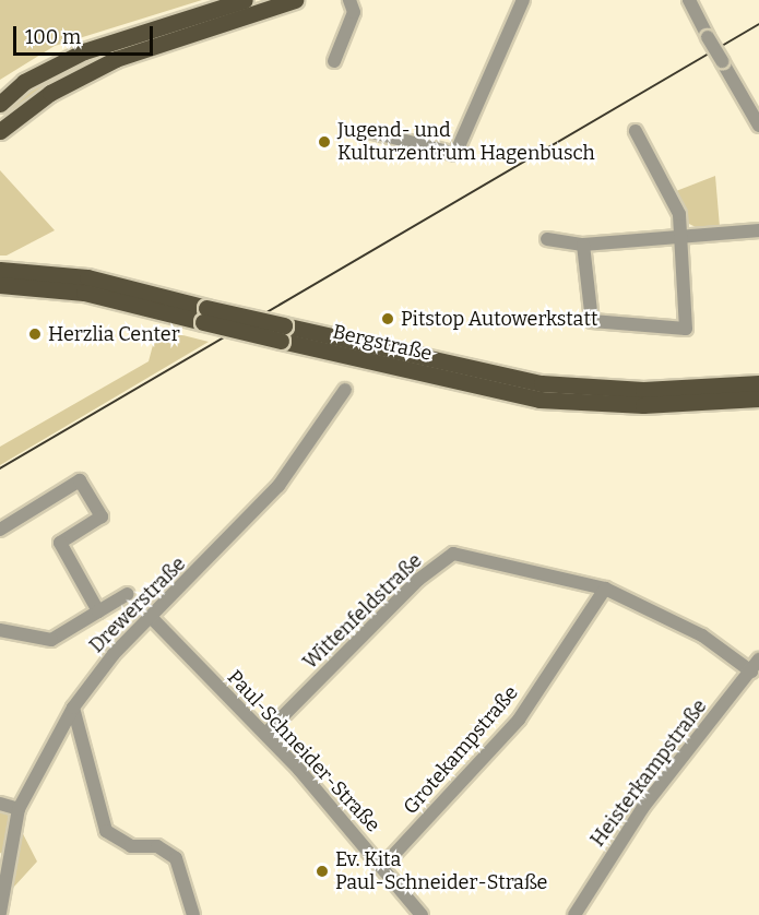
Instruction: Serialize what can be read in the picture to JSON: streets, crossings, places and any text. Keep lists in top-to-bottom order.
{
  "streets": {
    "main road": ["Bergstraße"],
    "street": [
      "Drewerstraße",
      "Wittenfeldstraße",
      "Grotekampstraße",
      "Paul-Schneider-Straße",
      "Heisterkampstraße"
    ]
  },
  "crossings": [
    ["Drewerstraße", "Paul-Schneider-Straße"],
    ["Wittenfeldstraße", "Grotekampstraße"],
    ["Wittenfeldstraße", "Paul-Schneider-Straße"],
    ["Wittenfeldstraße", "Heisterkampstraße"],
    ["Grotekampstraße", "Paul-Schneider-Straße"]
  ],
  "places": [
    "Jugend- und Kulturzentrum Hagenbusch",
    "Pitstop Autowerkstatt",
    "Herzlia Center",
    "Ev. Kita Paul-Schneider-Straße"
  ],
  "scale_bar": "100 m"
}
